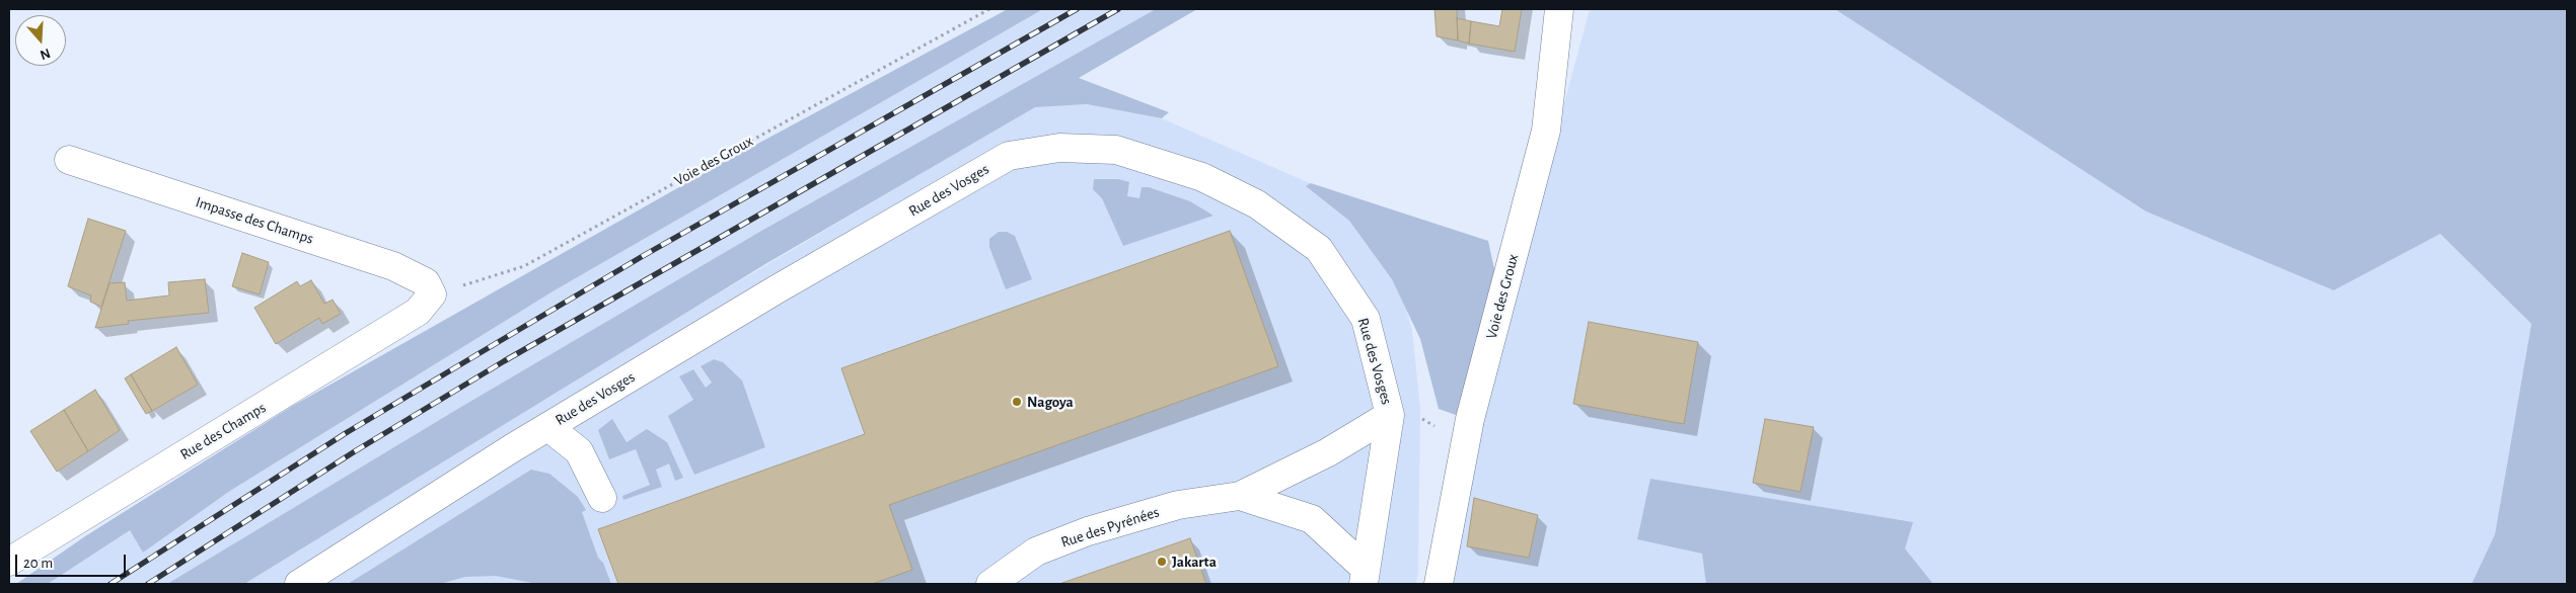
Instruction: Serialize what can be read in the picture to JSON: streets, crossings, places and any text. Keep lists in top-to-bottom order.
{
  "streets": {
    "street": [
      "Voie des Groux",
      "Rue des Vosges",
      "Impasse des Champs",
      "Rue des Champs",
      "Rue des Pyrénées"
    ]
  },
  "crossings": [
    ["Voie des Groux", "Impasse des Champs"],
    ["Voie des Groux", "Rue des Champs"],
    ["Rue des Vosges", "Rue des Pyrénées"],
    ["Impasse des Champs", "Rue des Champs"]
  ],
  "places": ["Nagoya", "Jakarta"],
  "scale_bar": "20 m",
  "north": "bottom"
}
